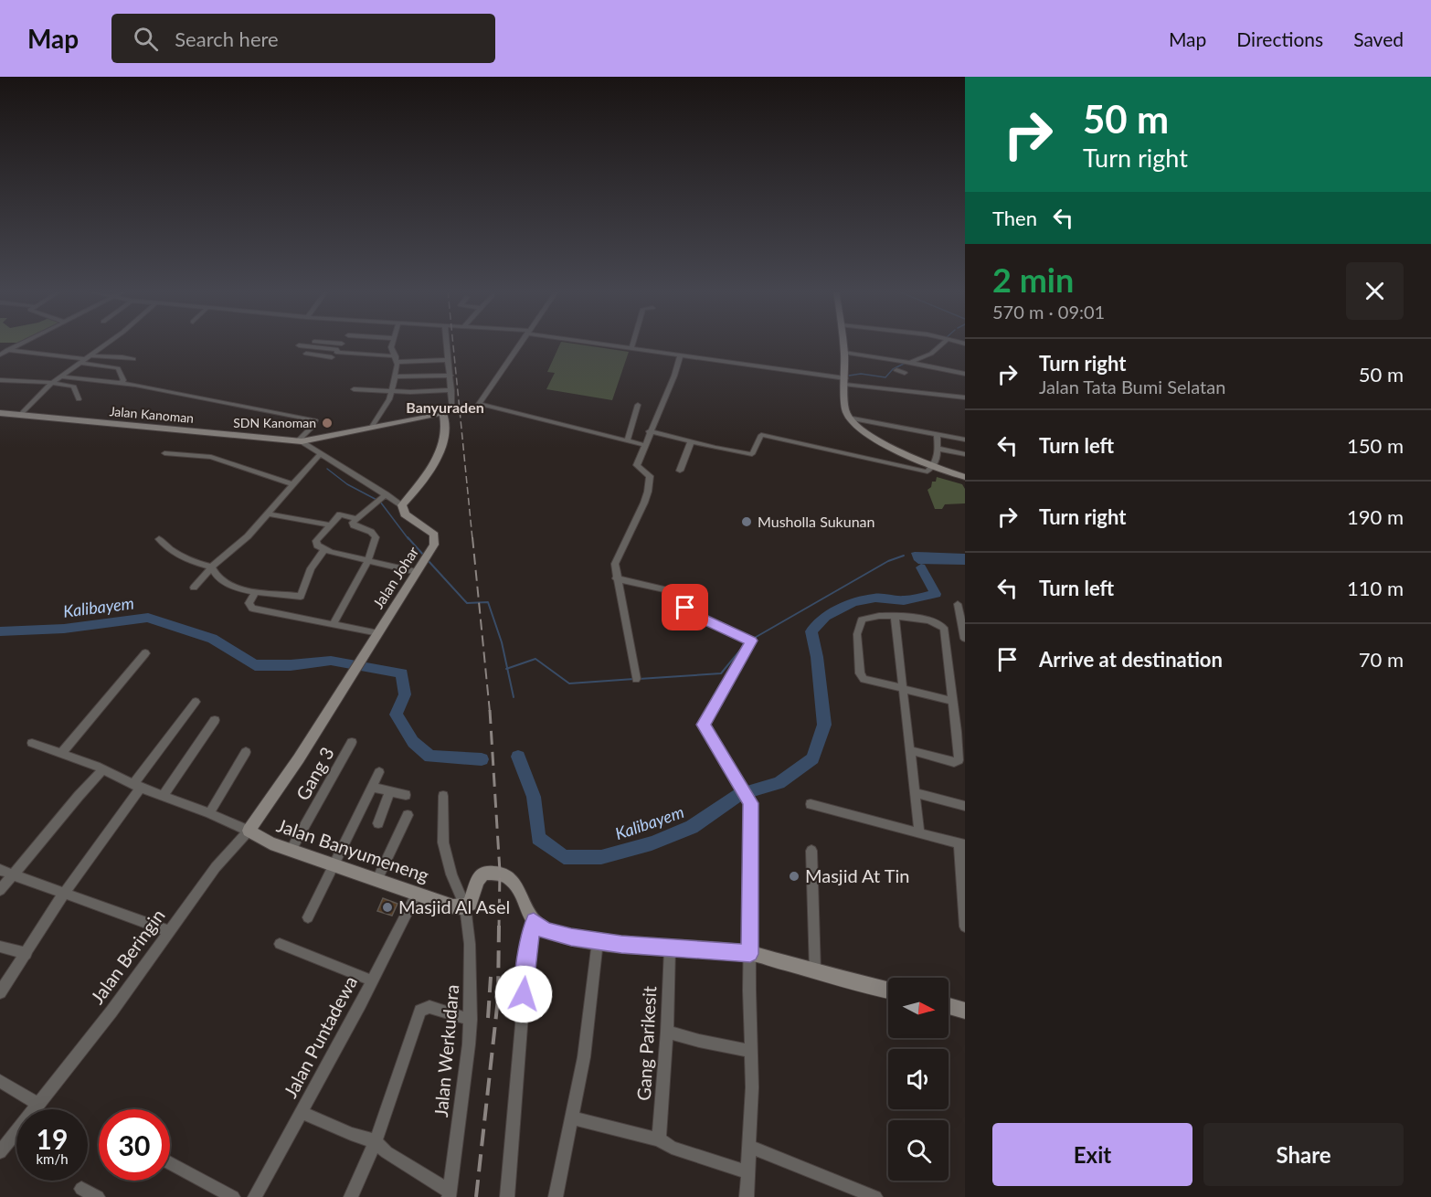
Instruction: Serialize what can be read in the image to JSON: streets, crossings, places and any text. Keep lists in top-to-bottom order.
{
  "streets": {
    "street": [
      "Jalan Kanoman",
      "Jalan Johar",
      "Gang 3",
      "Jalan Banyumeneng",
      "Jalan Beringin",
      "Jalan Puntadewa",
      "Gang Parikesit",
      "Jalan Werkudara"
    ]
  },
  "crossings": [
    ["Jalan Johar", "Jalan Banyumeneng"],
    ["Gang 3", "Jalan Banyumeneng"],
    ["Jalan Banyumeneng", "Jalan Beringin"],
    ["Jalan Banyumeneng", "Jalan Puntadewa"],
    ["Jalan Banyumeneng", "Jalan Werkudara"]
  ],
  "districts": ["Banyuraden"],
  "water": ["Kalibayem"],
  "places": [
    "SDN Kanoman",
    "Musholla Sukunan",
    "Masjid At Tin",
    "Masjid Al Asel"
  ],
  "north": "right",
  "page": {
    "header": "Map",
    "search": "Search here",
    "nav": ["Map", "Directions", "Saved"],
    "turn": ["50 m", "Turn right"],
    "then": "Then",
    "heading": ["2 min", "570 m · 09:01"],
    "list": [
      {
        "name": "Turn right",
        "note": "Jalan Tata Bumi Selatan",
        "value": "50 m"
      },
      {
        "name": "Turn left",
        "value": "150 m"
      },
      {
        "name": "Turn right",
        "value": "190 m"
      },
      {
        "name": "Turn left",
        "value": "110 m"
      },
      {
        "name": "Arrive at destination",
        "value": "70 m"
      }
    ],
    "speed": "19 km/h",
    "limit": "30",
    "buttons": ["Exit", "Share"]
  }
}
